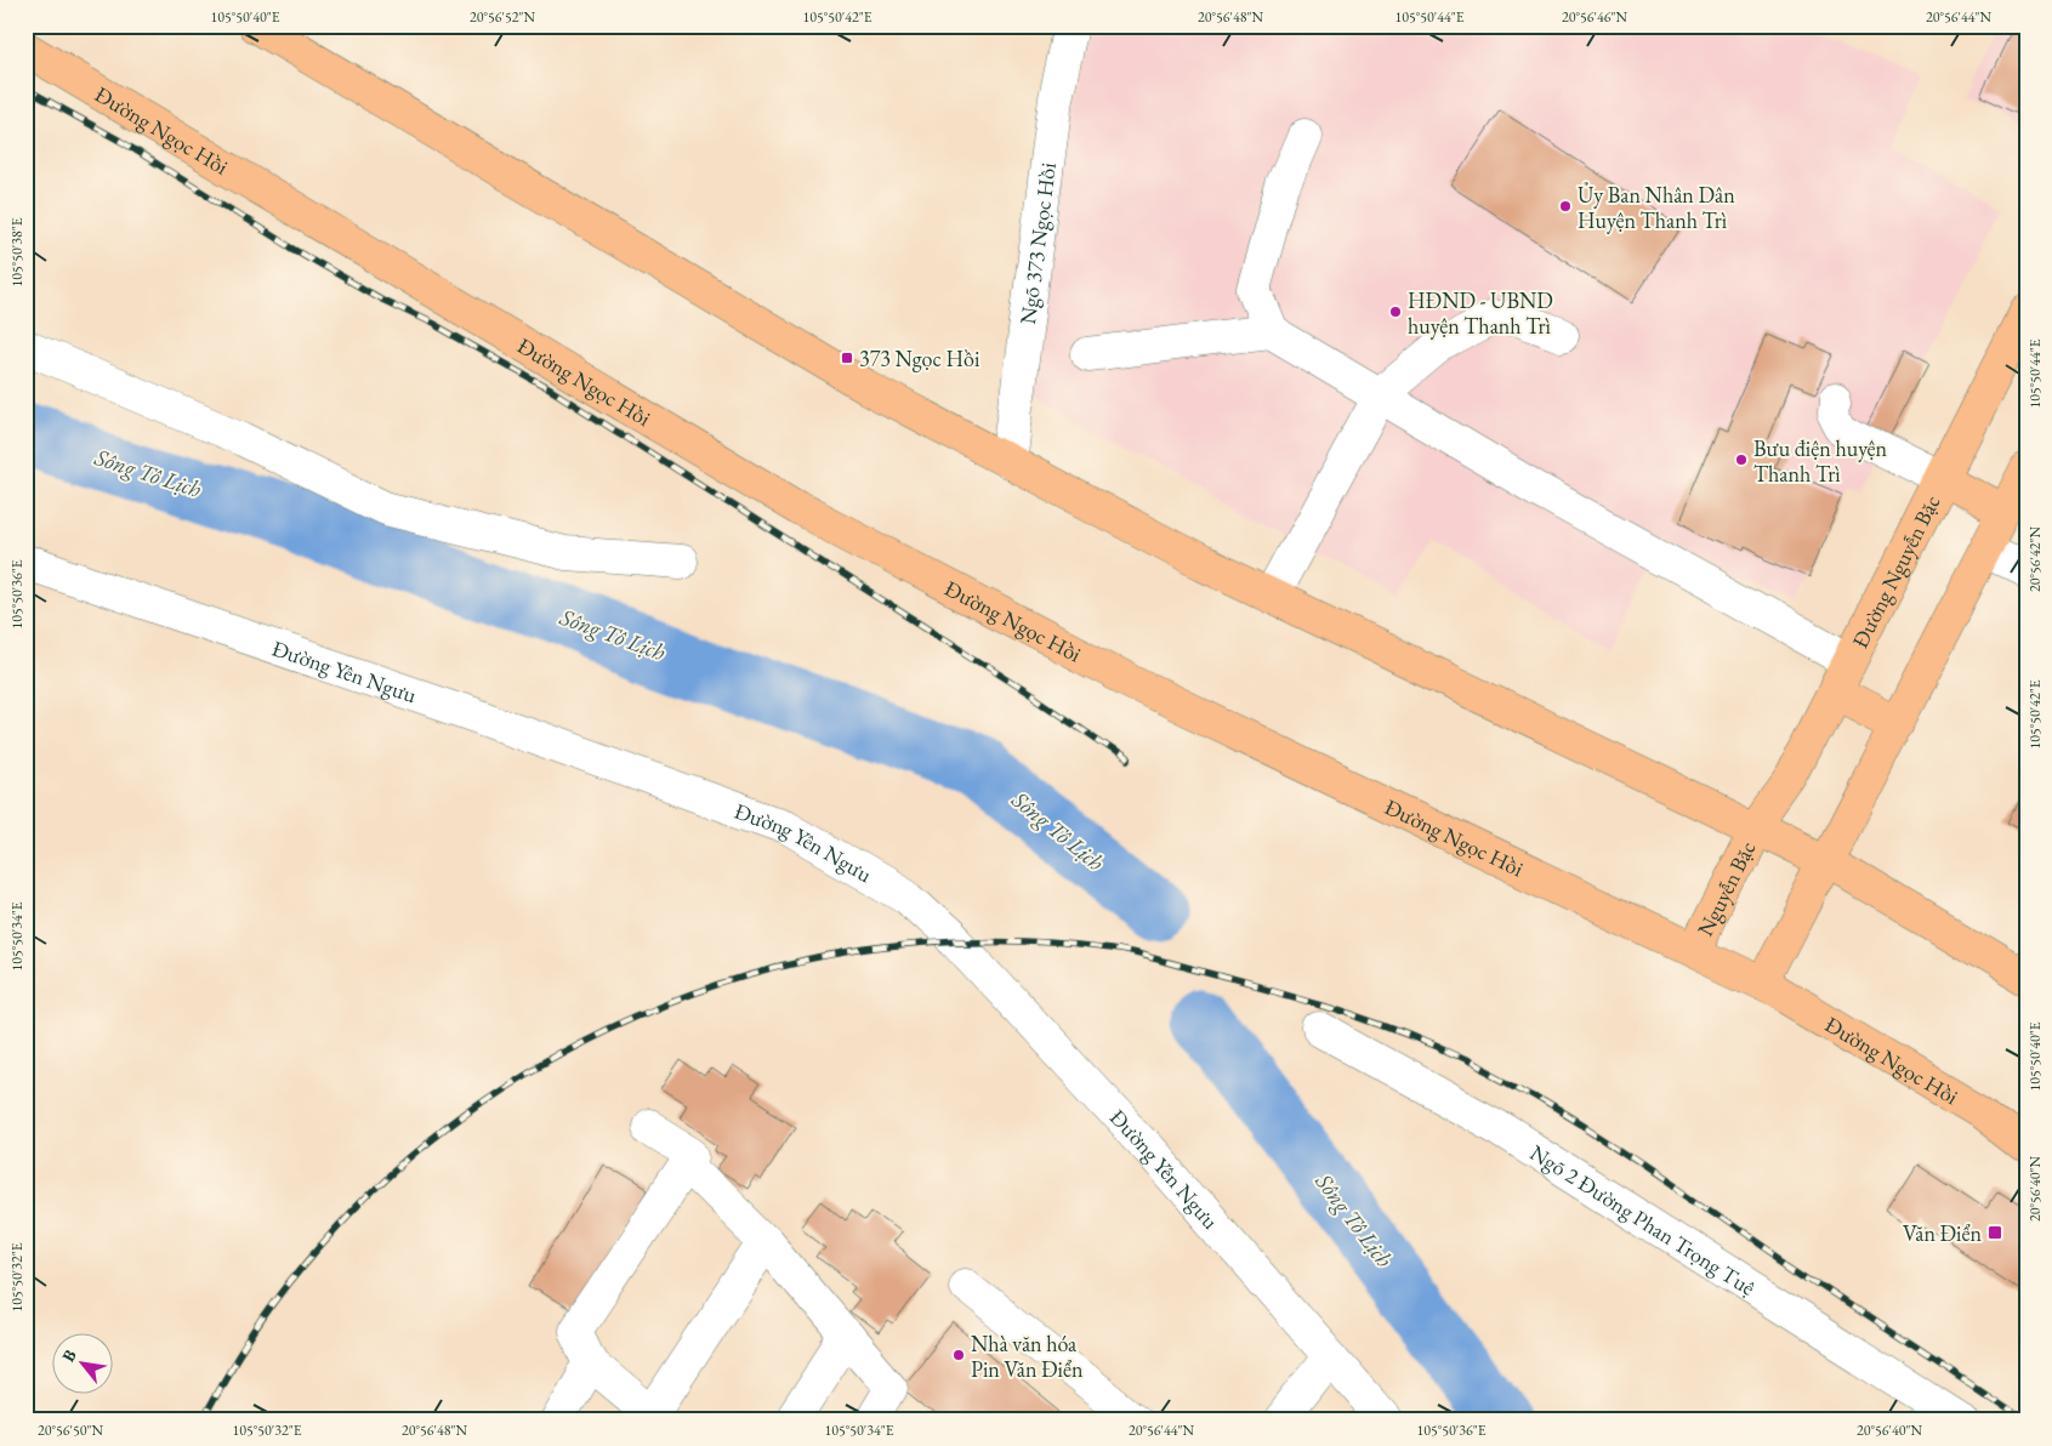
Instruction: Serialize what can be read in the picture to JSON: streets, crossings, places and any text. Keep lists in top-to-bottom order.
{
  "streets": {
    "main road": ["Đường Ngọc Hồi", "Đường Nguyễn Bặc", "Nguyễn Bặc"],
    "street": ["Ngõ 373 Ngọc Hồi", "Đường Yên Ngưu", "Ngõ 2 Đường Phan Trọng Tuệ"]
  },
  "crossings": [
    ["Đường Ngọc Hồi", "Nguyễn Bặc"],
    ["Đường Nguyễn Bặc", "Nguyễn Bặc"]
  ],
  "water": ["Sông Tô Lịch"],
  "places": {
    "other": [
      "Ủy Ban Nhân Dân Huyện Thanh Trì",
      "HĐND - UBND huyện Thanh Trì",
      "Bưu điện huyện Thanh Trì",
      "Nhà văn hóa Pin Văn Điển"
    ],
    "transit": ["373 Ngọc Hồi", "Văn Điển"]
  },
  "north": "top left",
  "coordinates": [
    "105°50'40\"E",
    "20°56'52\"N",
    "105°50'42\"E",
    "20°56'48\"N",
    "105°50'44\"E",
    "20°56'46\"N",
    "20°56'44\"N",
    "105°50'38\"E",
    "20°56'42\"N",
    "105°50'36\"E",
    "105°50'34\"E",
    "20°56'40\"N",
    "105°50'32\"E",
    "20°56'50\"N"
  ]
}
